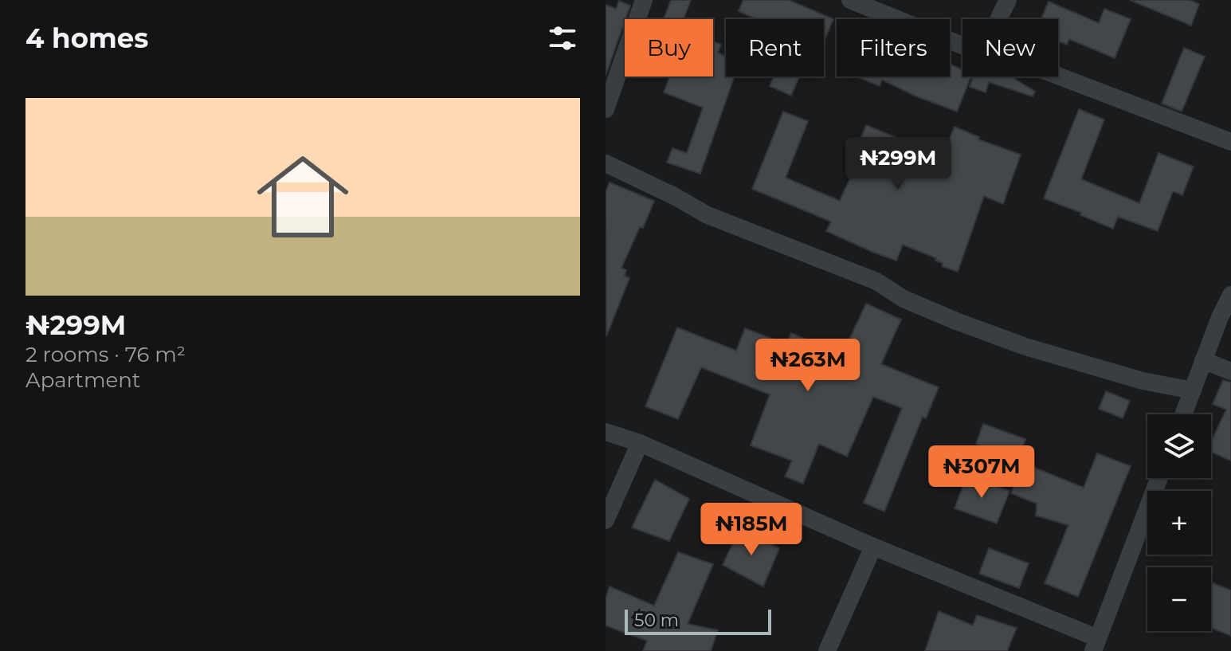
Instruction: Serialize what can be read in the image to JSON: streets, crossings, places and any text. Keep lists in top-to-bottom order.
{
  "scale_bar": "50 m",
  "page": {
    "heading": "4 homes",
    "chip": [
      "Buy",
      "Rent",
      "Filters",
      "New"
    ],
    "list": [
      {
        "name": "₦299M",
        "note": "2 rooms · 76 m² · Apartment"
      }
    ],
    "price": [
      "₦299M",
      "₦263M",
      "₦307M",
      "₦185M"
    ],
    "map_buttons": ["+", "−"],
    "scale": "50 m"
  }
}
